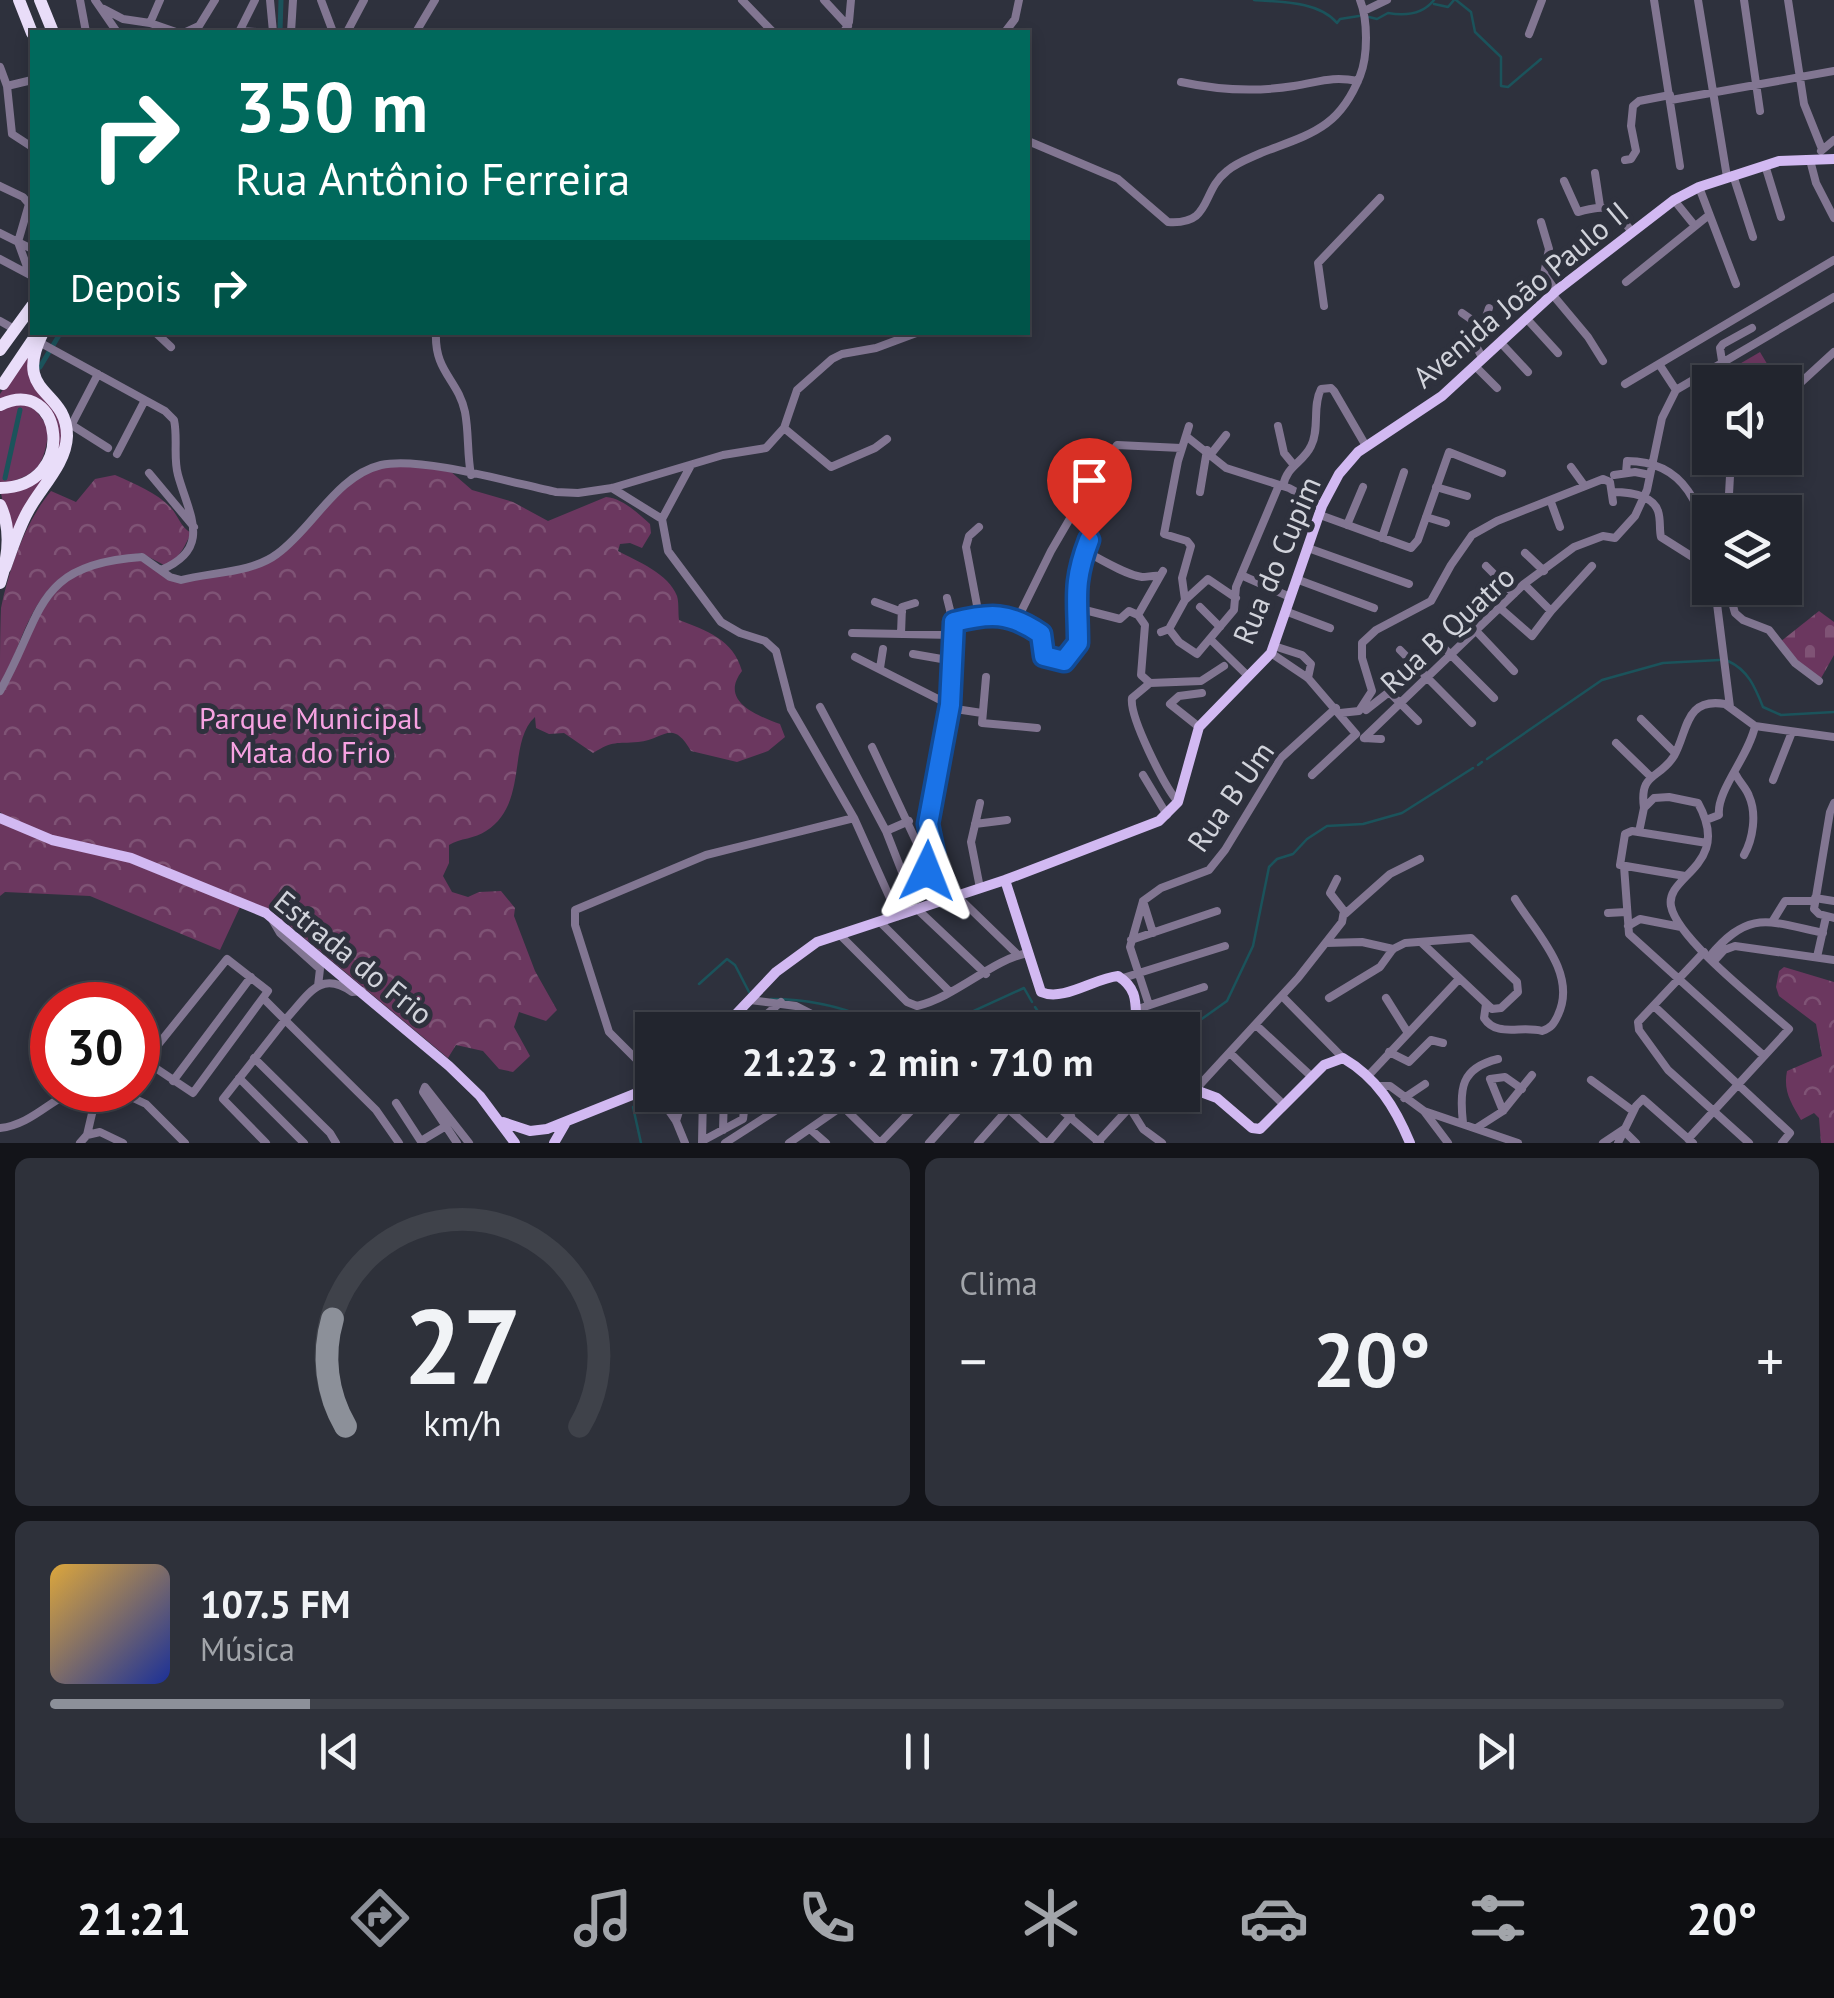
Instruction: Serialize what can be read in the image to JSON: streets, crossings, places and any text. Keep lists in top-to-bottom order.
{
  "streets": {
    "main road": ["Avenida João Paulo II", "Rua do Cupim", "Estrada do Frio"],
    "street": ["Rua B Quatro", "Rua B Um"]
  },
  "crossings": [
    ["Avenida João Paulo II", "Rua do Cupim"]
  ],
  "parks": ["Parque Municipal Mata do Frio"],
  "page": {
    "turn": ["350 m", "Rua Antônio Ferreira"],
    "then": "Depois",
    "limit": "30",
    "trip": "21:23 · 2 min · 710 m",
    "tile": "Clima",
    "heat": ["−", "20°", "+"],
    "song": ["107.5 FM", "Música"],
    "tabs": ["21:21", "20°"],
    "gauge": ["27", "km/h"]
  }
}
